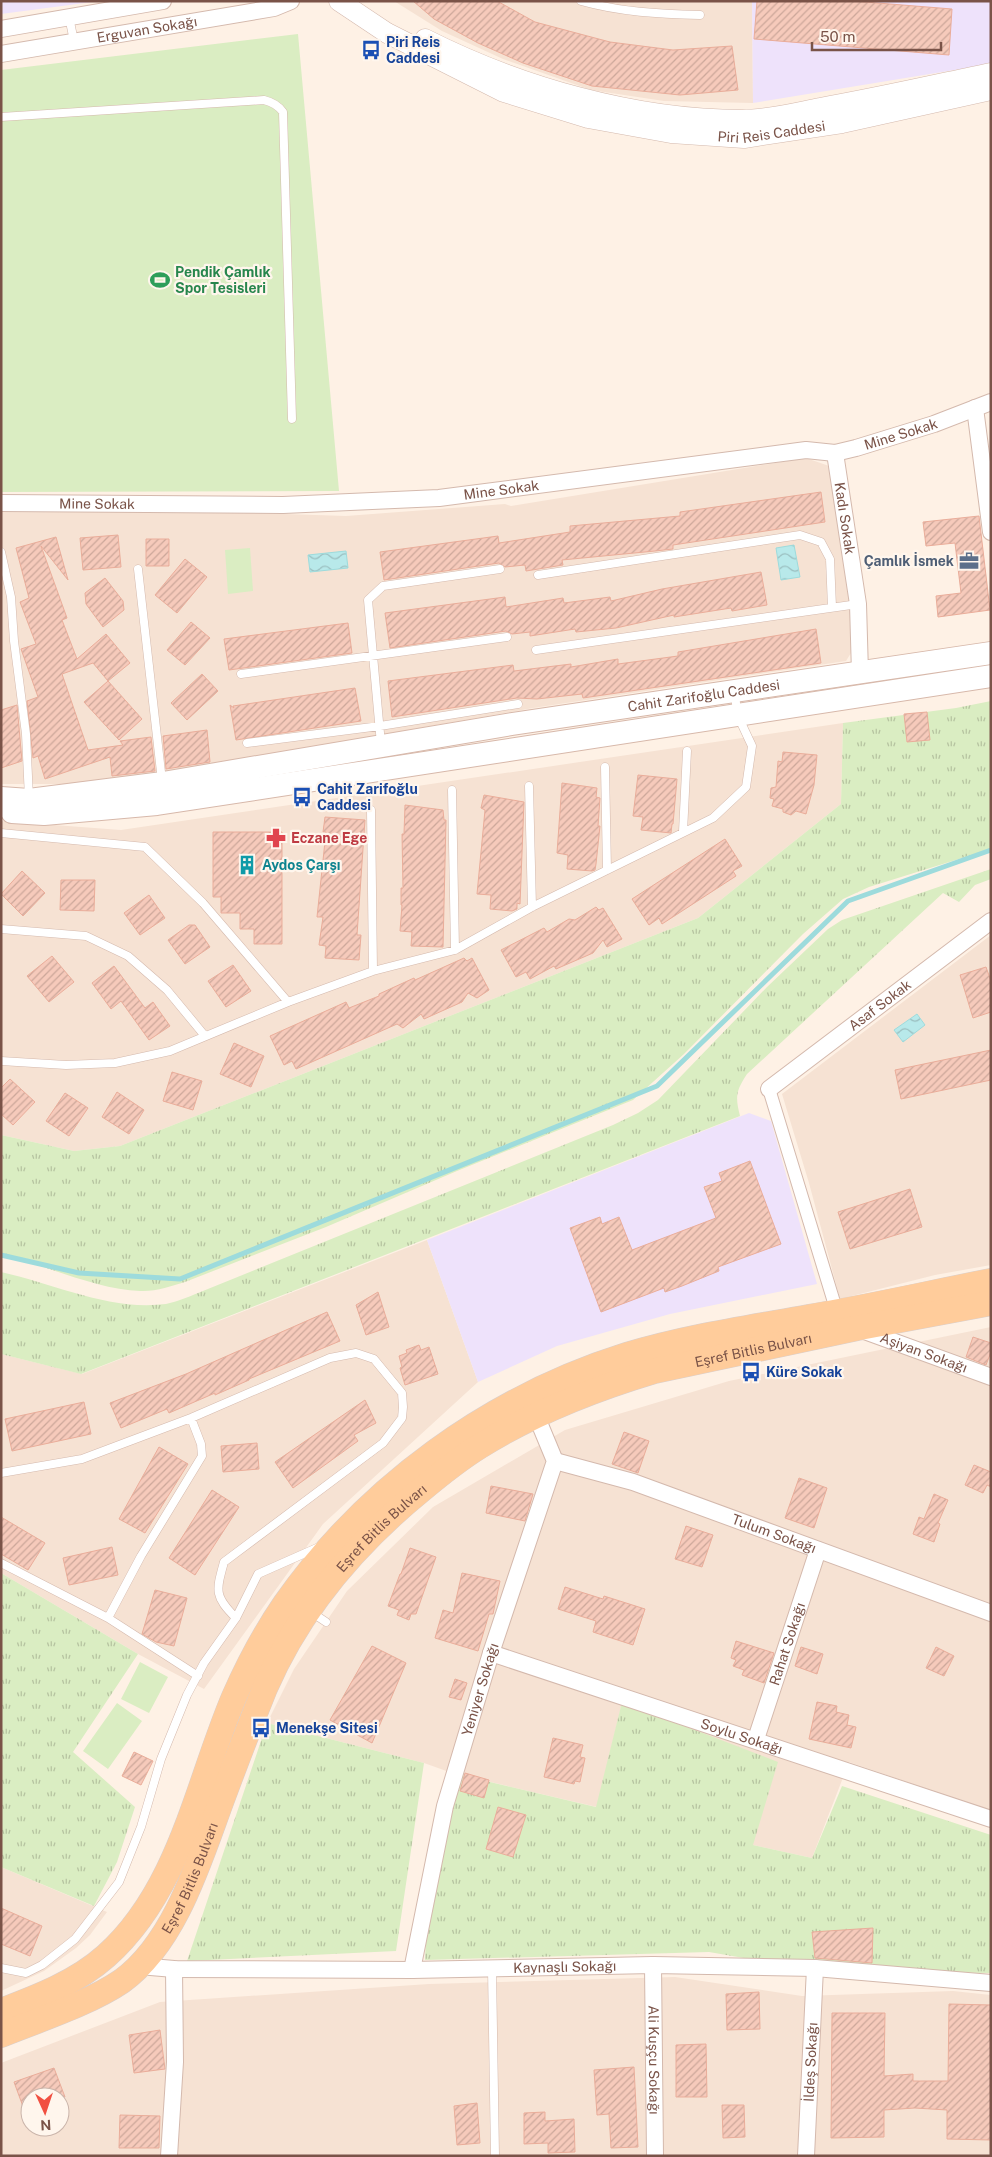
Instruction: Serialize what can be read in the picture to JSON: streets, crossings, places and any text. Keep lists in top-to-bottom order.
{
  "streets": {
    "main road": ["Cahit Zarifoğlu Caddesi", "Eşref Bitlis Bulvarı"],
    "street": [
      "Erguvan Sokağı",
      "Piri Reis Caddesi",
      "Mine Sokak",
      "Kadı Sokak",
      "Asaf Sokak",
      "Aşiyan Sokağı",
      "Tulum Sokağı",
      "Rahat Sokağı",
      "Yeniyer Sokağı",
      "Soylu Sokağı",
      "Kaynaşlı Sokağı",
      "Ali Kuşçu Sokağı",
      "İldeş Sokağı"
    ]
  },
  "crossings": [
    ["Mine Sokak", "Kadı Sokak"],
    ["Kadı Sokak", "Cahit Zarifoğlu Caddesi"],
    ["Eşref Bitlis Bulvarı", "Aşiyan Sokağı"],
    ["Eşref Bitlis Bulvarı", "Kaynaşlı Sokağı"],
    ["Tulum Sokağı", "Rahat Sokağı"],
    ["Tulum Sokağı", "Yeniyer Sokağı"],
    ["Rahat Sokağı", "Soylu Sokağı"],
    ["Yeniyer Sokağı", "Soylu Sokağı"],
    ["Yeniyer Sokağı", "Kaynaşlı Sokağı"],
    ["Kaynaşlı Sokağı", "Ali Kuşçu Sokağı"],
    ["Kaynaşlı Sokağı", "İldeş Sokağı"]
  ],
  "places": {
    "bus stop": [
      "Piri Reis Caddesi",
      "Cahit Zarifoğlu Caddesi",
      "Küre Sokak",
      "Menekşe Sitesi"
    ],
    "sports": ["Pendik Çamlık Spor Tesisleri"],
    "office": ["Çamlık İsmek"],
    "pharmacy": ["Eczane Ege"],
    "building": ["Aydos Çarşı"]
  },
  "scale_bar": "50 m",
  "north": "bottom"
}
